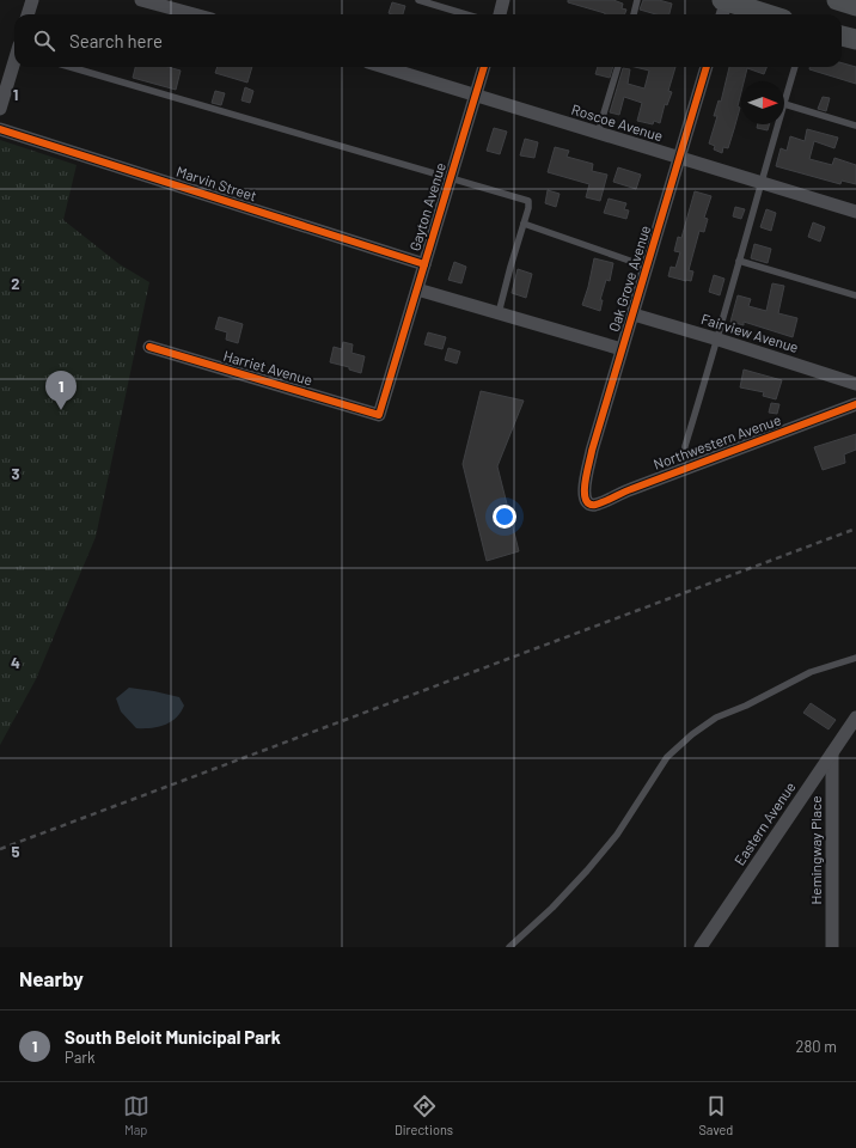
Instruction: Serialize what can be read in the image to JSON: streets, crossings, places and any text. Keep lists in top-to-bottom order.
{
  "streets": {
    "street": [
      "Roscoe Avenue",
      "Marvin Street",
      "Gayton Avenue",
      "Oak Grove Avenue",
      "Fairview Avenue",
      "Harriet Avenue",
      "Northwestern Avenue",
      "Eastern Avenue",
      "Hemingway Place"
    ]
  },
  "crossings": [
    ["Roscoe Avenue", "Gayton Avenue"],
    ["Roscoe Avenue", "Oak Grove Avenue"],
    ["Marvin Street", "Gayton Avenue"],
    ["Gayton Avenue", "Harriet Avenue"],
    ["Oak Grove Avenue", "Fairview Avenue"],
    ["Oak Grove Avenue", "Northwestern Avenue"],
    ["Eastern Avenue", "Hemingway Place"]
  ],
  "north": "right",
  "page": {
    "search": "Search here",
    "pins": "1",
    "heading": "Nearby",
    "list": [
      {
        "mark": "1",
        "name": "South Beloit Municipal Park",
        "note": "Park",
        "value": "280 m"
      }
    ],
    "nav": ["Map", "Directions", "Saved"]
  },
  "grid": {
    "rows": [
      "1",
      "2",
      "3",
      "4",
      "5"
    ]
  }
}
